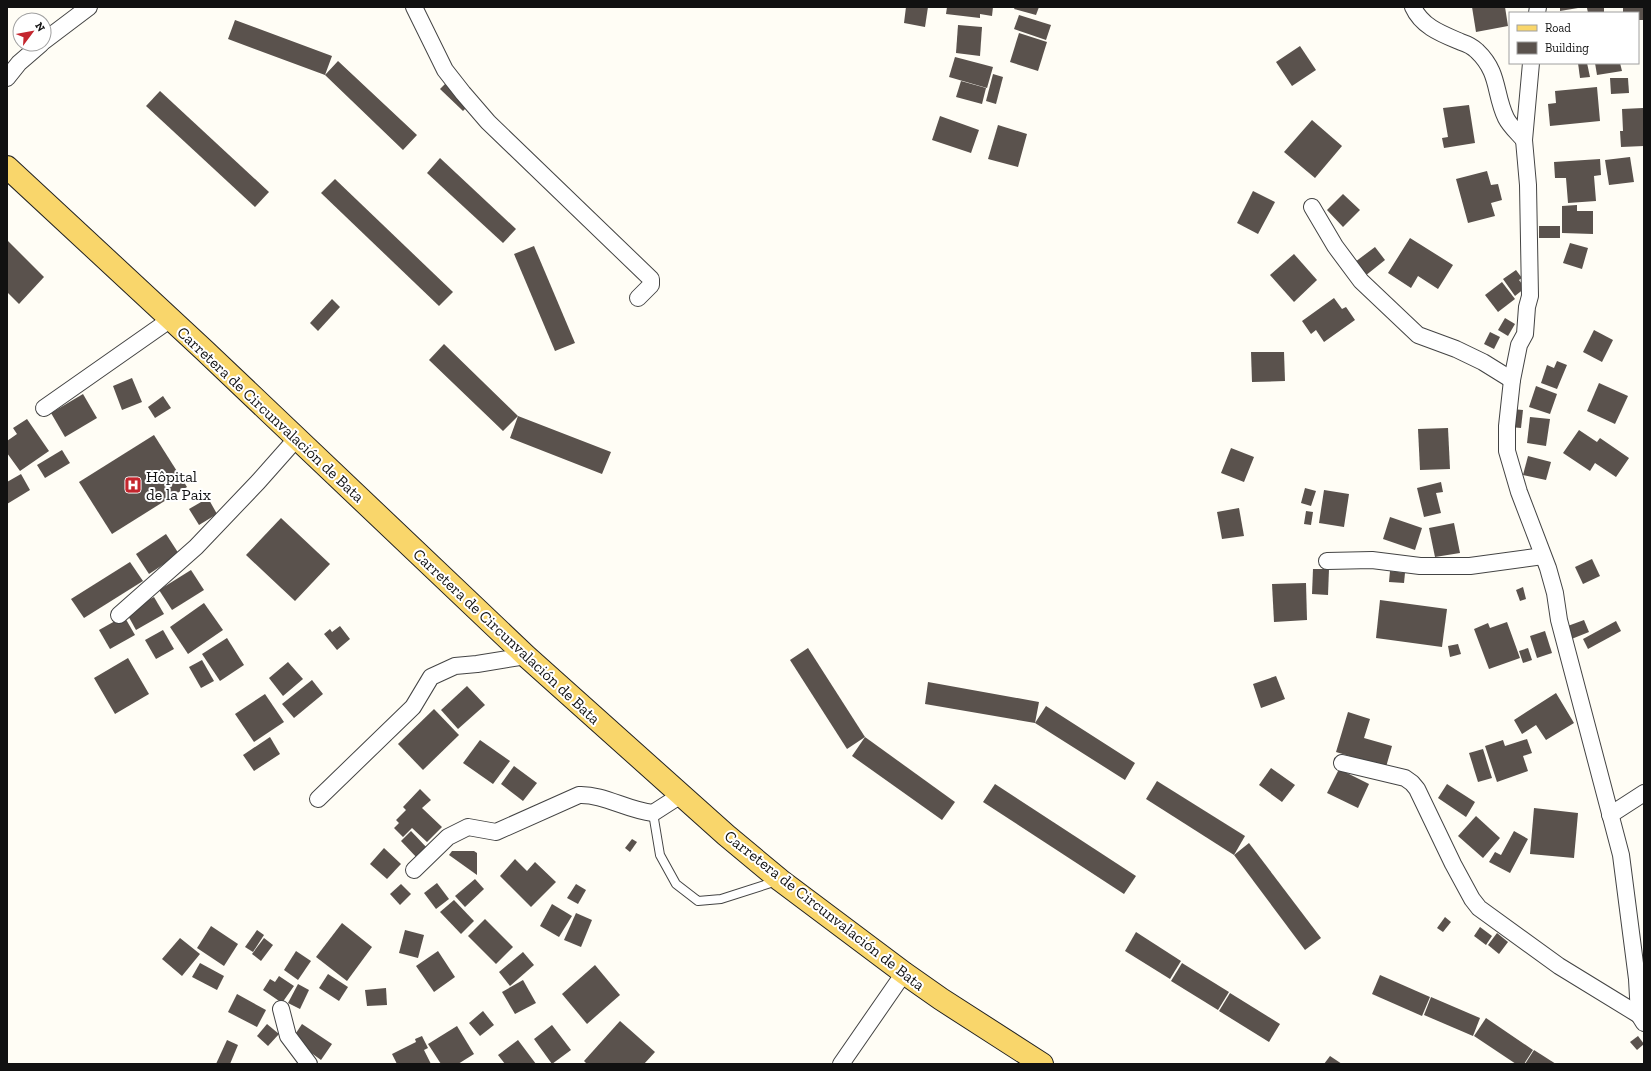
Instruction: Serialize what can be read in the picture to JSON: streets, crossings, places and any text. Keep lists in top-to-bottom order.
{
  "streets": {
    "main road": ["Carretera de Circunvalación de Bata"]
  },
  "places": {
    "hospital": ["Hôpital de la Paix"]
  },
  "legend": ["Road", "Building"],
  "north": "top right"
}
